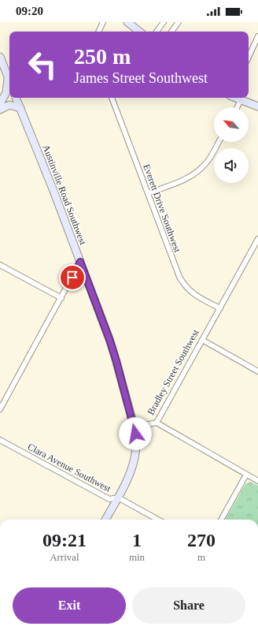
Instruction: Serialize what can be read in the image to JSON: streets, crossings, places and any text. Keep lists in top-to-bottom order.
{
  "streets": {
    "street": [
      "Austinville Road Southwest",
      "Everett Drive Southwest",
      "Bradley Street Southwest",
      "Clara Avenue Southwest"
    ]
  },
  "crossings": [
    ["Austinville Road Southwest", "Bradley Street Southwest"],
    ["Everett Drive Southwest", "Bradley Street Southwest"]
  ],
  "north": "top left",
  "page": {
    "status": "09:20",
    "turn": ["250 m", "James Street Southwest"],
    "eta": [
      "09:21",
      "Arrival",
      "1",
      "min",
      "270",
      "m"
    ],
    "buttons": ["Exit", "Share"]
  }
}
